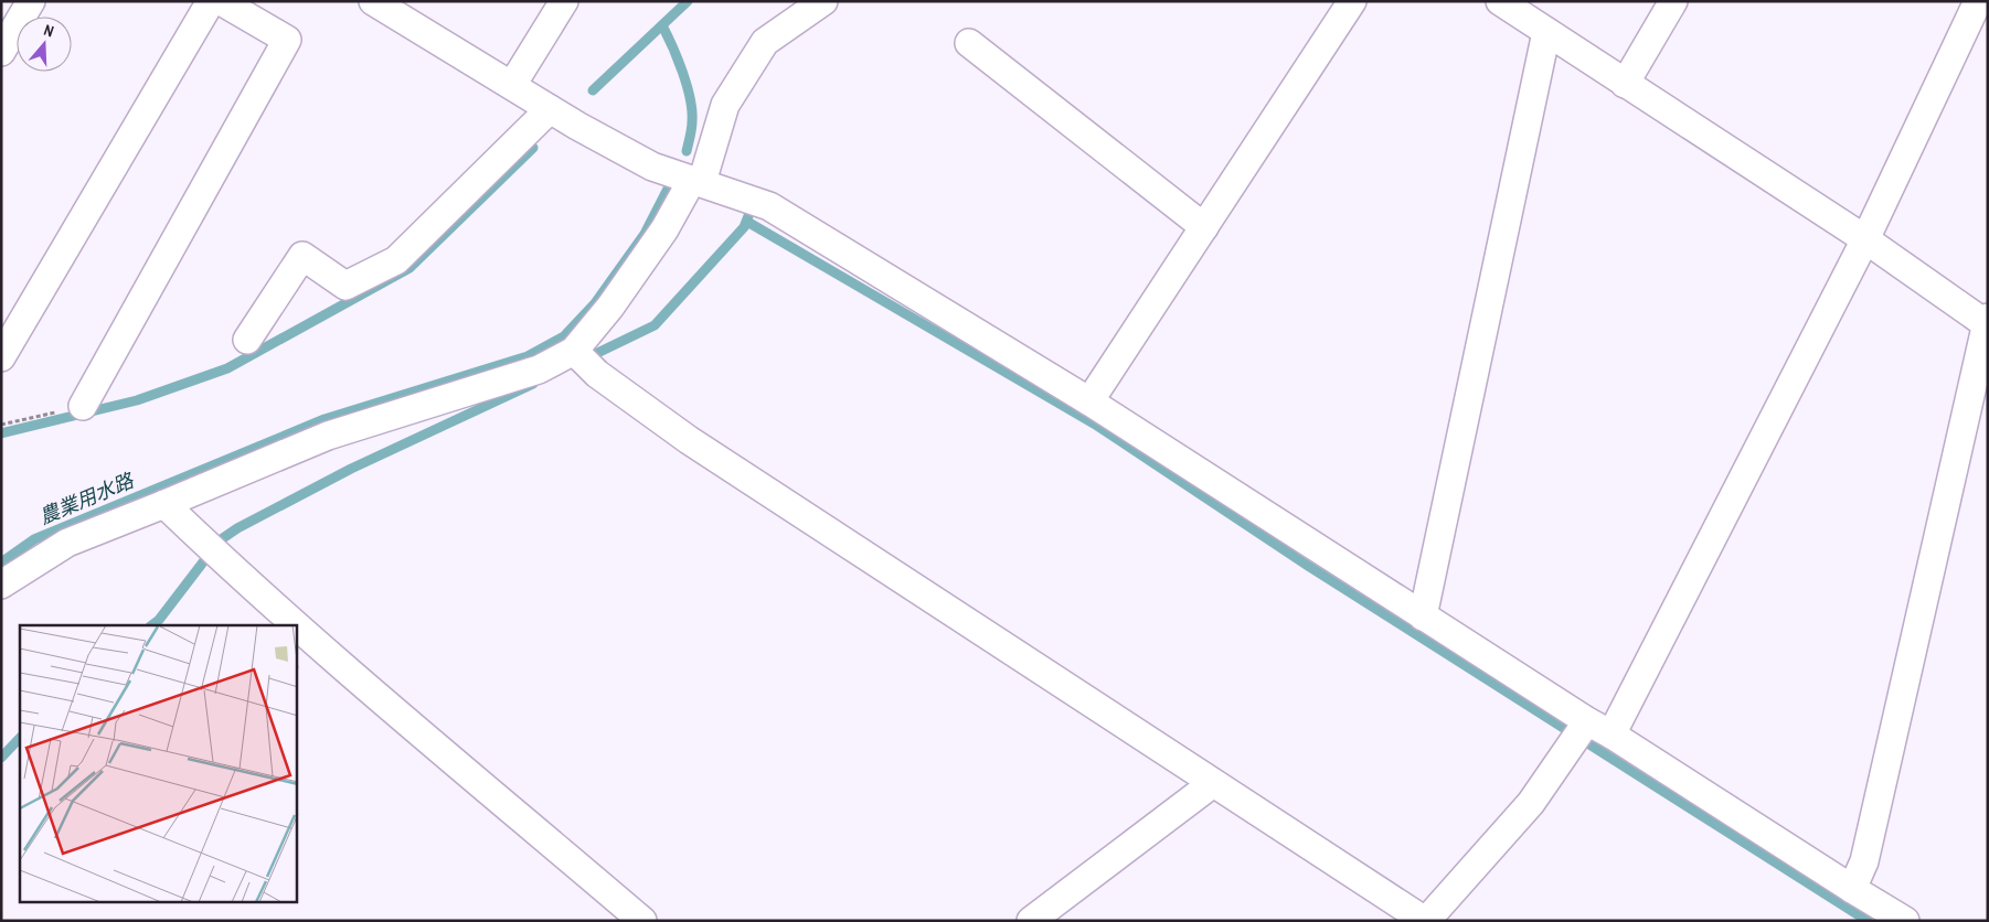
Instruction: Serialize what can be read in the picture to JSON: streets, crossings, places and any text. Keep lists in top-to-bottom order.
{
  "water": ["農業用水路"],
  "north": "top"
}
